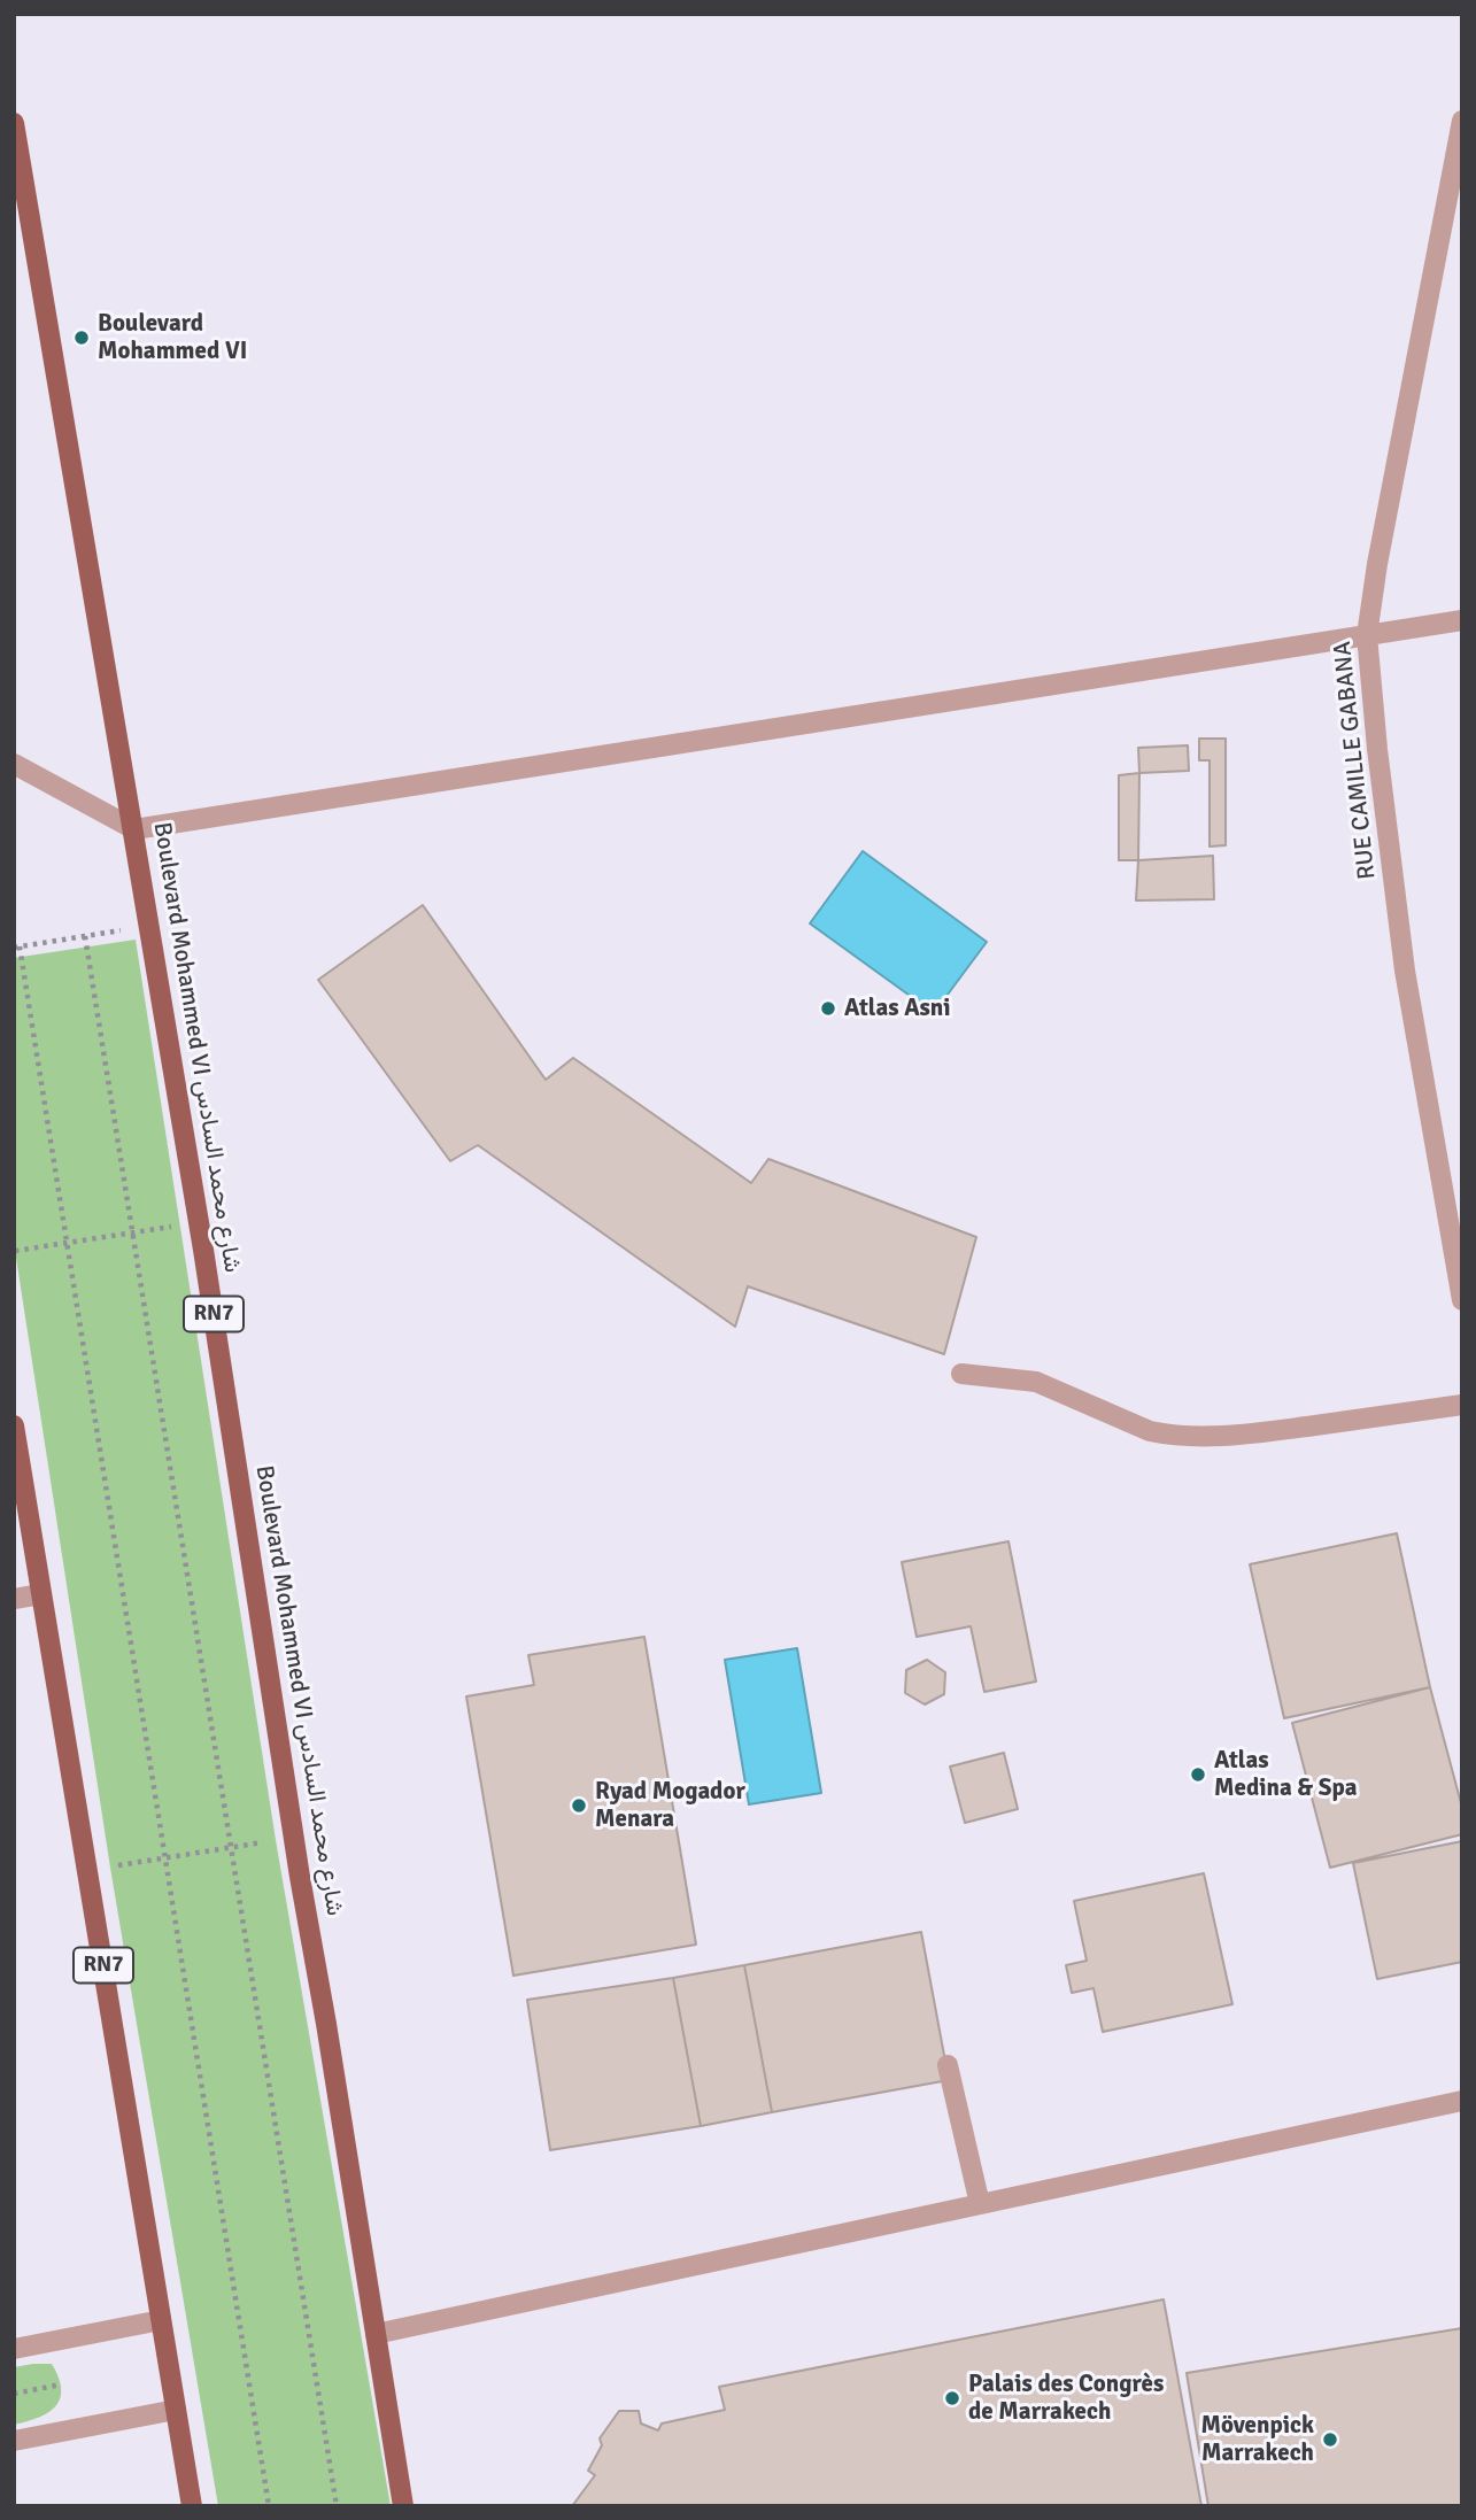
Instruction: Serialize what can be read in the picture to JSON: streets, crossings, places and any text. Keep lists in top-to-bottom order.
{
  "streets": {
    "main road": ["Boulevard Mohammed VI شارع محمد السادس", "RN7"],
    "street": ["RUE CAMILLE GABANA"]
  },
  "places": [
    "Boulevard Mohammed VI",
    "Atlas Asni",
    "Atlas Medina & Spa",
    "Ryad Mogador Menara",
    "Palais des Congrès de Marrakech",
    "Mövenpick Marrakech"
  ]
}
